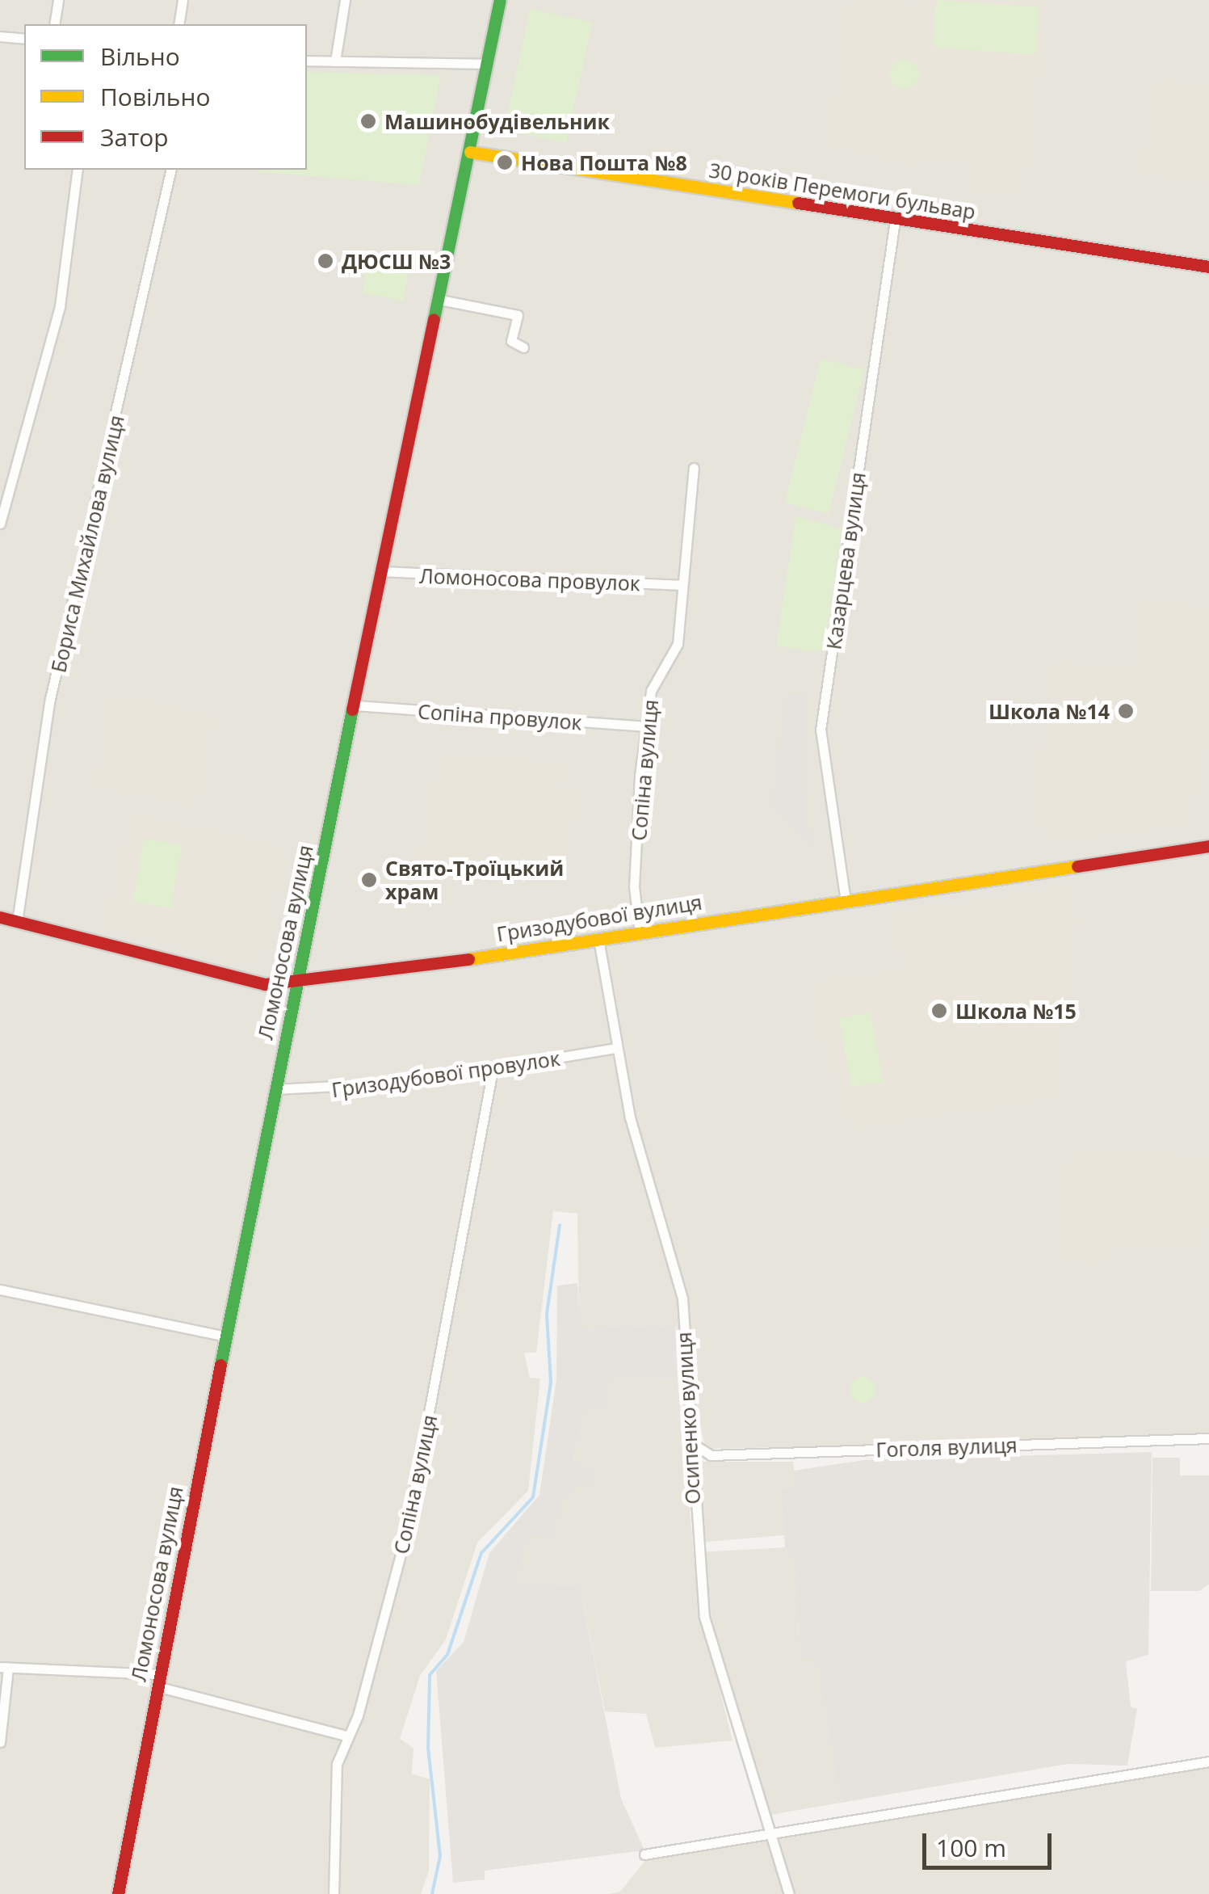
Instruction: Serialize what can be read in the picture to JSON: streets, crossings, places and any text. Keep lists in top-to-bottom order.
{
  "streets": {
    "main road": ["30 років Перемоги бульвар", "Гризодубової вулиця", "Ломоносова вулиця"],
    "street": [
      "Бориса Михайлова вулиця",
      "Казарцева вулиця",
      "Ломоносова провулок",
      "Сопіна провулок",
      "Сопіна вулиця",
      "Гризодубової провулок",
      "Осипенко вулиця",
      "Гоголя вулиця"
    ]
  },
  "crossings": [
    ["30 років Перемоги бульвар", "Казарцева вулиця"],
    ["30 років Перемоги бульвар", "Ломоносова вулиця"],
    ["Бориса Михайлова вулиця", "Гризодубової вулиця"],
    ["Казарцева вулиця", "Гризодубової вулиця"],
    ["Ломоносова провулок", "Сопіна вулиця"],
    ["Ломоносова провулок", "Ломоносова вулиця"],
    ["Сопіна провулок", "Сопіна вулиця"],
    ["Сопіна провулок", "Ломоносова вулиця"],
    ["Сопіна вулиця", "Гризодубової вулиця"],
    ["Сопіна вулиця", "Гризодубової провулок"],
    ["Гризодубової вулиця", "Ломоносова вулиця"],
    ["Гризодубової вулиця", "Осипенко вулиця"],
    ["Ломоносова вулиця", "Гризодубової провулок"],
    ["Гризодубової провулок", "Осипенко вулиця"],
    ["Осипенко вулиця", "Гоголя вулиця"]
  ],
  "places": [
    "Машинобудівельник",
    "Нова Пошта №8",
    "ДЮСШ №3",
    "Школа №14",
    "Свято-Троїцький храм",
    "Школа №15"
  ],
  "legend": ["Вільно", "Повільно", "Затор"],
  "scale_bar": "100 m"
}
